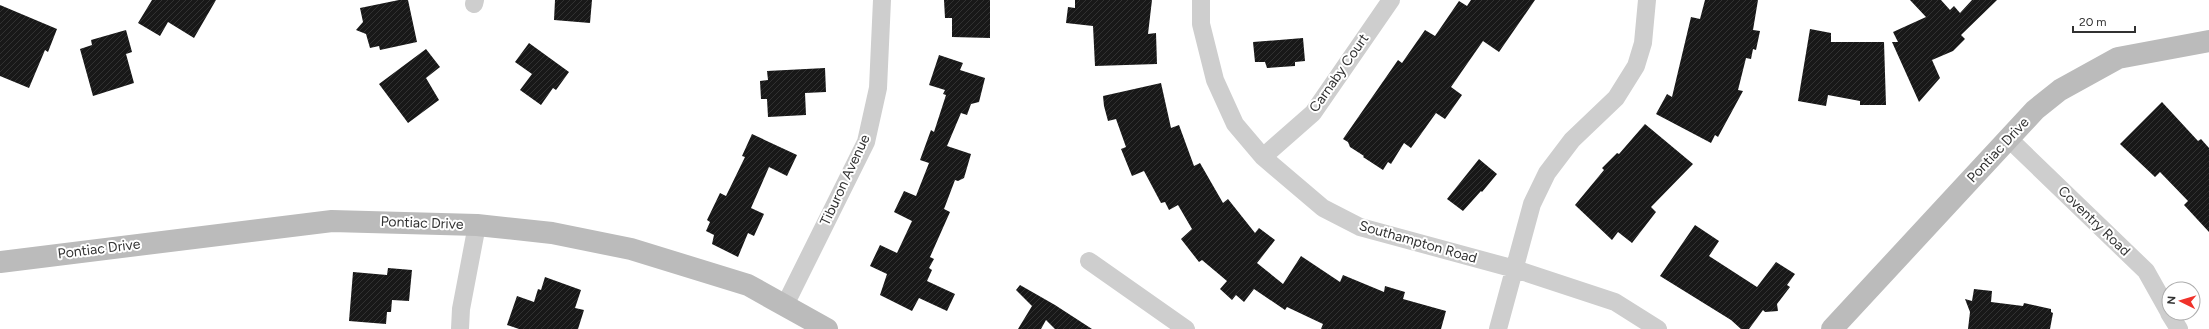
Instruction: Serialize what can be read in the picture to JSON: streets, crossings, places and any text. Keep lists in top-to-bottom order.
{
  "streets": {
    "main road": ["Pontiac Drive"],
    "street": [
      "Carnaby Court",
      "Tiburon Avenue",
      "Coventry Road",
      "Southampton Road"
    ]
  },
  "crossings": [
    ["Carnaby Court", "Southampton Road"],
    ["Pontiac Drive", "Tiburon Avenue"],
    ["Pontiac Drive", "Coventry Road"]
  ],
  "scale_bar": "20 m",
  "north": "left"
}
